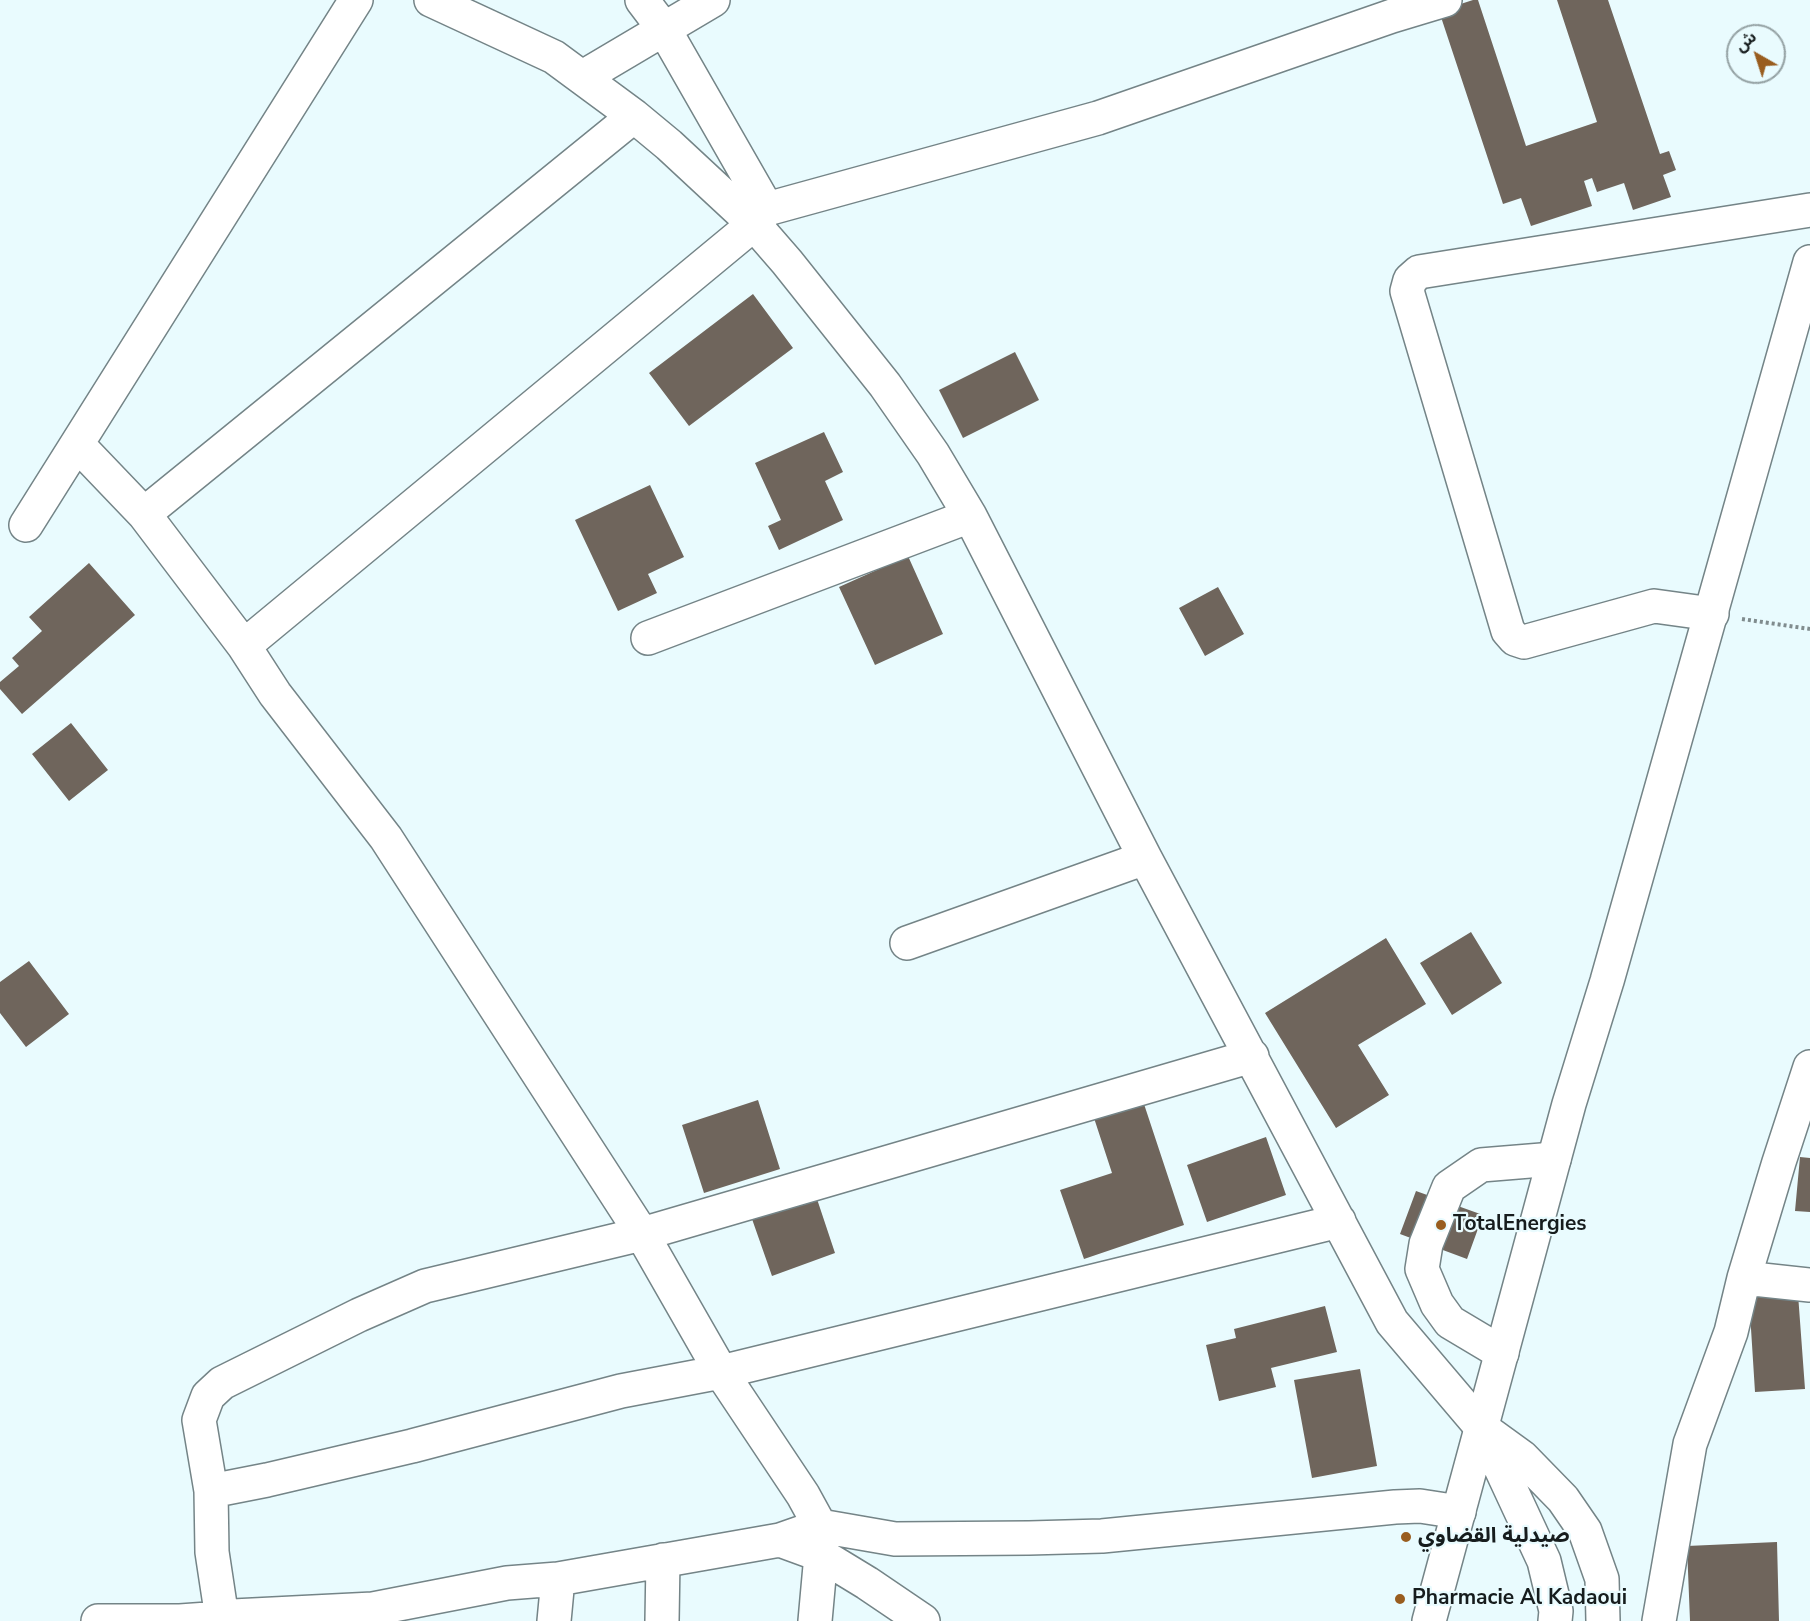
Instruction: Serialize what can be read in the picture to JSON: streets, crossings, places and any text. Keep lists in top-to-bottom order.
{
  "places": ["TotalEnergies", "صيدلية القضاوي", "Pharmacie Al Kadaoui"],
  "north": "top left"
}
